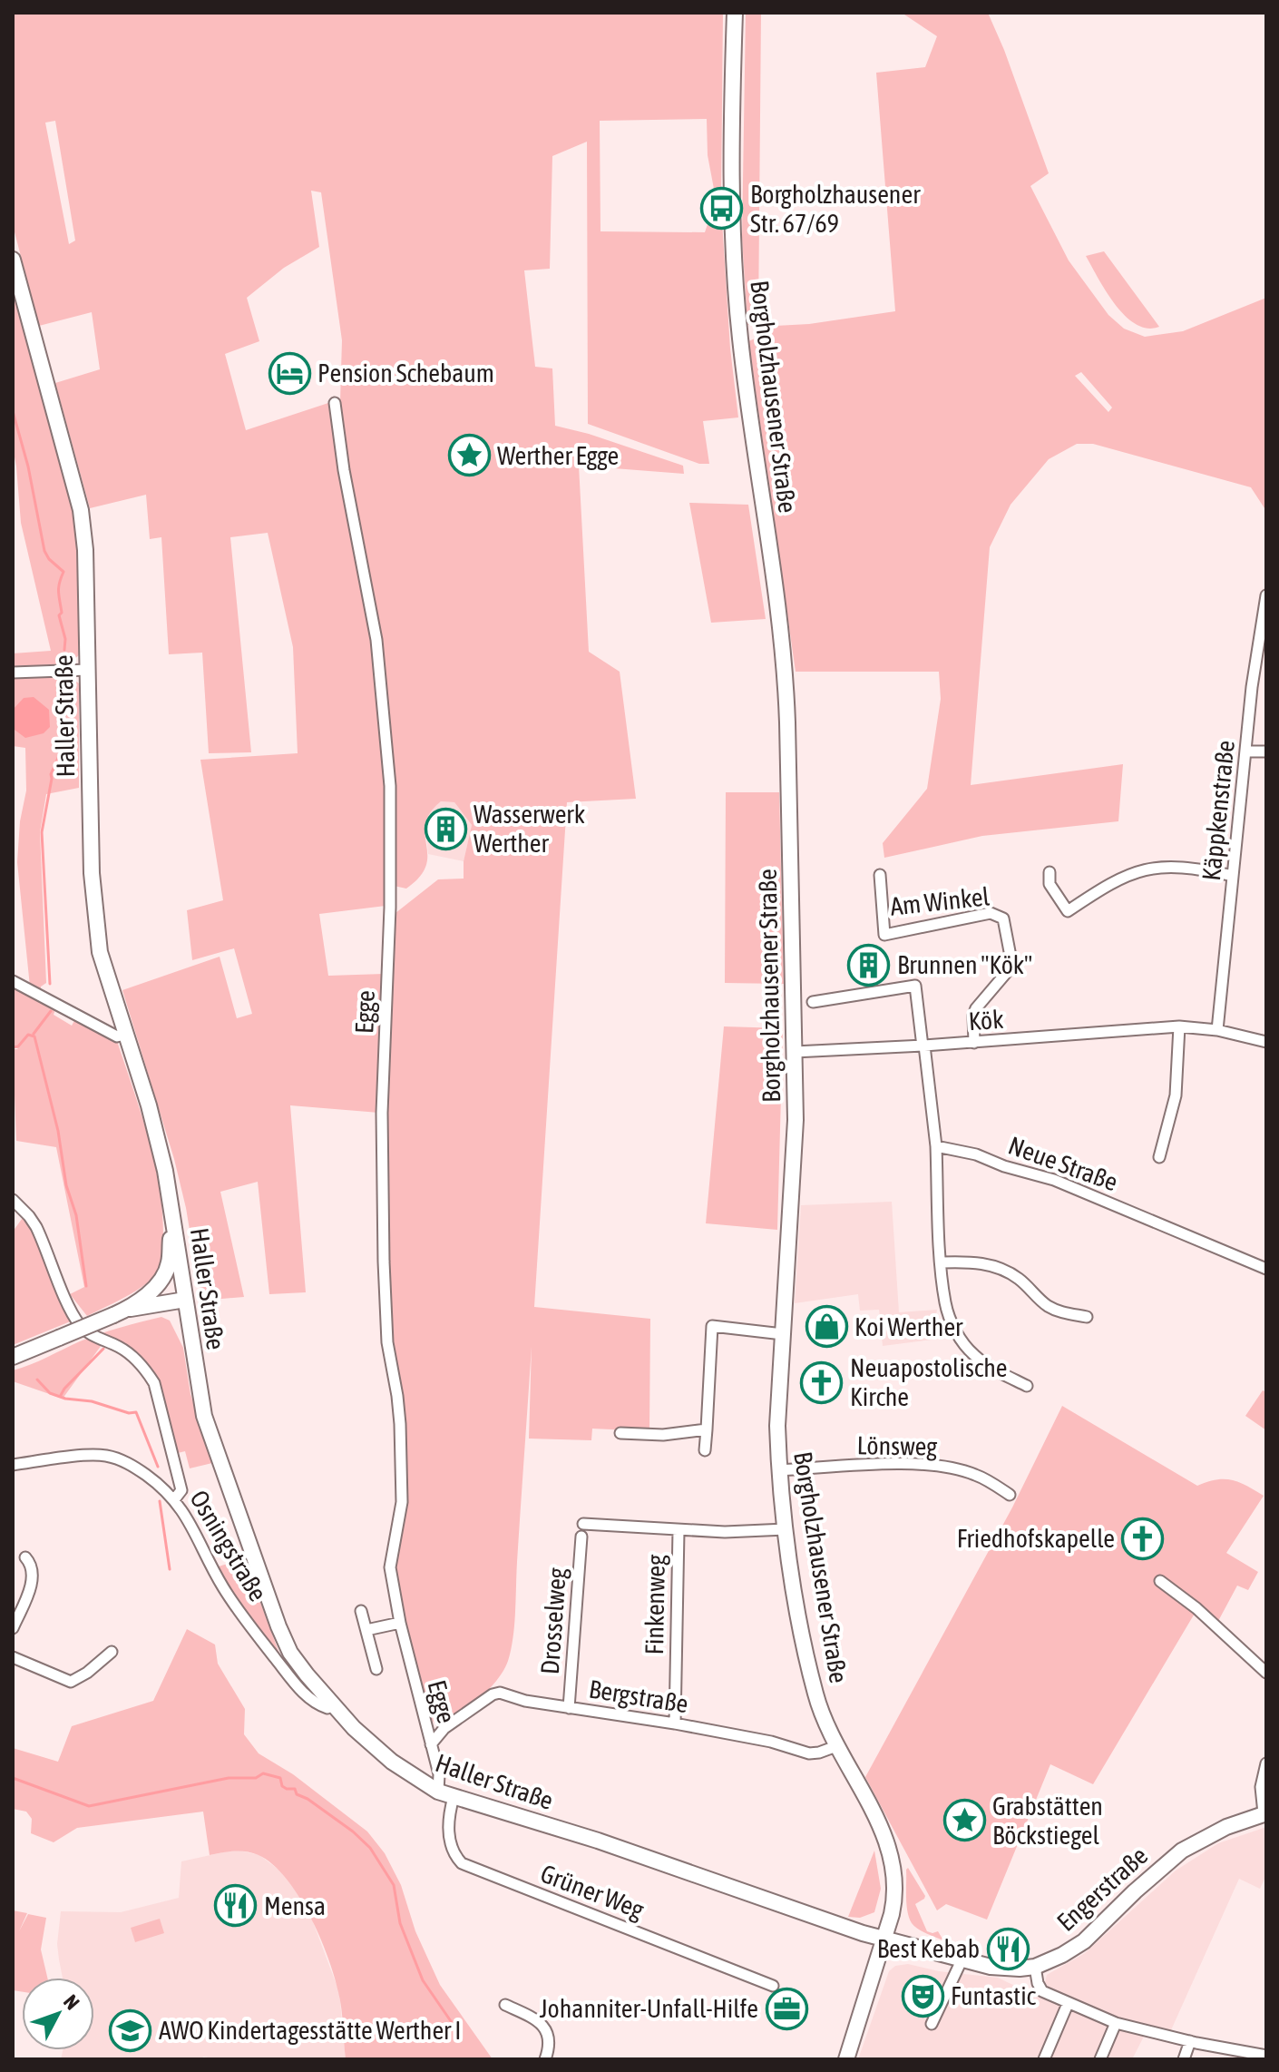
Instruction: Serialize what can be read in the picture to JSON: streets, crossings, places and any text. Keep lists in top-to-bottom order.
{
  "streets": {
    "main road": ["Borgholzhausener Straße", "Haller Straße", "Engerstraße"],
    "street": [
      "Käppkenstraße",
      "Am Winkel",
      "Egge",
      "Kök",
      "Neue Straße",
      "Lönsweg",
      "Osningstraße",
      "Finkenweg",
      "Drosselweg",
      "Bergstraße",
      "Grüner Weg"
    ]
  },
  "crossings": [
    ["Borgholzhausener Straße", "Haller Straße"],
    ["Borgholzhausener Straße", "Kök"],
    ["Borgholzhausener Straße", "Lönsweg"],
    ["Borgholzhausener Straße", "Finkenweg"],
    ["Borgholzhausener Straße", "Bergstraße"],
    ["Borgholzhausener Straße", "Engerstraße"],
    ["Haller Straße", "Egge"],
    ["Haller Straße", "Osningstraße"],
    ["Haller Straße", "Engerstraße"],
    ["Haller Straße", "Grüner Weg"],
    ["Käppkenstraße", "Kök"],
    ["Am Winkel", "Kök"],
    ["Egge", "Bergstraße"],
    ["Finkenweg", "Bergstraße"],
    ["Drosselweg", "Bergstraße"]
  ],
  "places": {
    "bus stop": ["Borgholzhausener Str. 67/69"],
    "hotel": ["Pension Schebaum"],
    "place": ["Werther Egge", "Grabstätten Böckstiegel"],
    "building": ["Wasserwerk Werther", "Brunnen \"Kök\""],
    "shop": ["Koi Werther"],
    "church": ["Neuapostolische Kirche", "Friedhofskapelle"],
    "restaurant": ["Mensa", "Best Kebab"],
    "theatre": ["Funtastic"],
    "office": ["Johanniter-Unfall-Hilfe"],
    "school or university": ["AWO Kindertagesstätte Werther I"]
  },
  "north": "top right"
}
